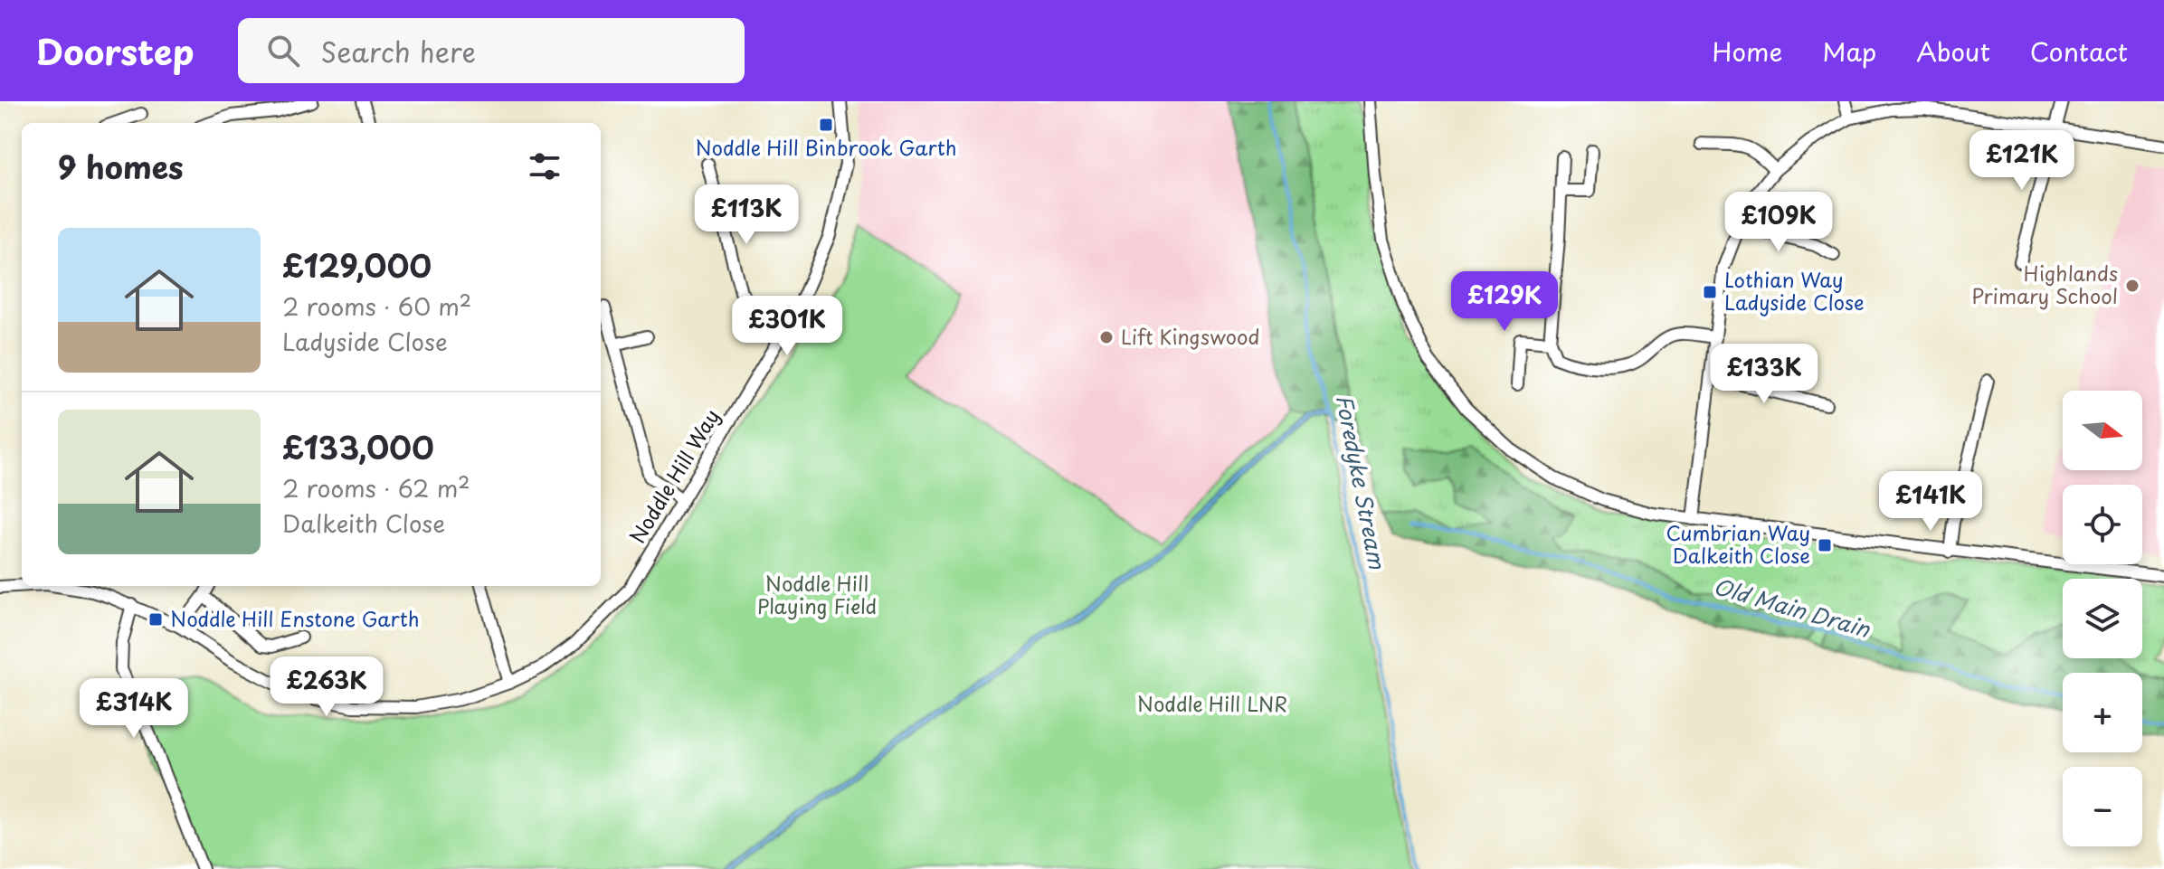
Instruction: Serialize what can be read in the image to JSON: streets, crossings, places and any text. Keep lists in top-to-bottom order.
{
  "streets": {
    "street": ["Noddle Hill Way"]
  },
  "water": ["Foredyke Stream", "Old Main Drain"],
  "parks": ["Noddle Hill Playing Field", "Noddle Hill LNR"],
  "places": {
    "transit": [
      "Noddle Hill Binbrook Garth",
      "Lothian Way Ladyside Close",
      "Cumbrian Way Dalkeith Close",
      "Noddle Hill Enstone Garth"
    ],
    "other": ["Highlands Primary School", "Lift Kingswood"]
  },
  "north": "right",
  "page": {
    "header": "Doorstep",
    "search": "Search here",
    "nav": [
      "Home",
      "Map",
      "About",
      "Contact"
    ],
    "heading": "9 homes",
    "price": [
      "£121K",
      "£113K",
      "£109K",
      "£129K",
      "£301K",
      "£133K",
      "£141K",
      "£263K",
      "£314K"
    ],
    "list": [
      {
        "name": "£129,000",
        "note": "2 rooms · 60 m² · Ladyside Close"
      },
      {
        "name": "£133,000",
        "note": "2 rooms · 62 m² · Dalkeith Close"
      }
    ],
    "map_buttons": ["+", "−"]
  }
}
